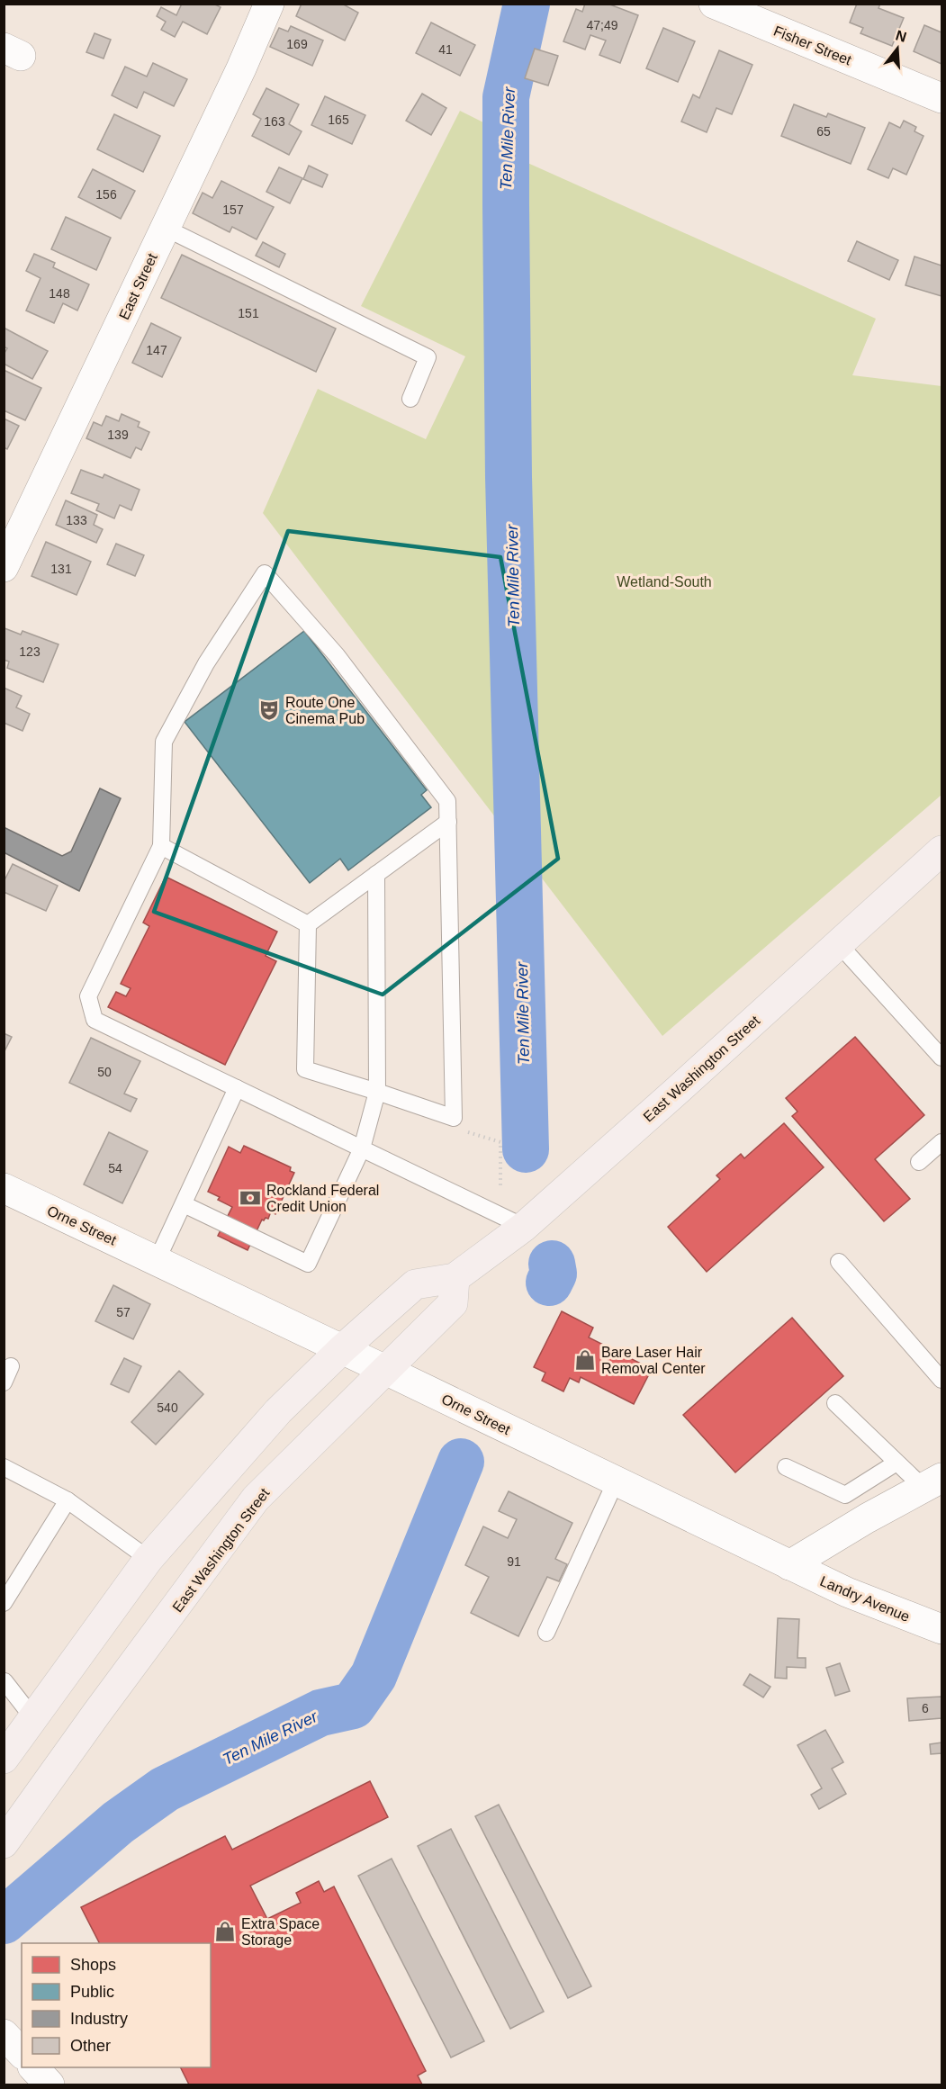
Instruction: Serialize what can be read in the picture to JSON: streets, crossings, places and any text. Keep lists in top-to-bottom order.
{
  "streets": {
    "main road": ["East Washington Street"],
    "street": [
      "Fisher Street",
      "East Street",
      "Orne Street",
      "Landry Avenue"
    ]
  },
  "crossings": [
    ["East Washington Street", "Orne Street"],
    ["Orne Street", "Landry Avenue"]
  ],
  "water": ["Ten Mile River"],
  "parks": ["Wetland-South"],
  "places": {
    "theatre": ["Route One Cinema Pub"],
    "bank": ["Rockland Federal Credit Union"],
    "shop": ["Bare Laser Hair Removal Center", "Extra Space Storage"]
  },
  "house_numbers": [
    "47;49",
    "169",
    "41",
    "165",
    "163",
    "65",
    "156",
    "157",
    "148",
    "151",
    "147",
    "139",
    "133",
    "131",
    "123",
    "50",
    "54",
    "57",
    "540",
    "91",
    "6"
  ],
  "legend": [
    "Shops",
    "Public",
    "Industry",
    "Other"
  ],
  "north": "top"
}
